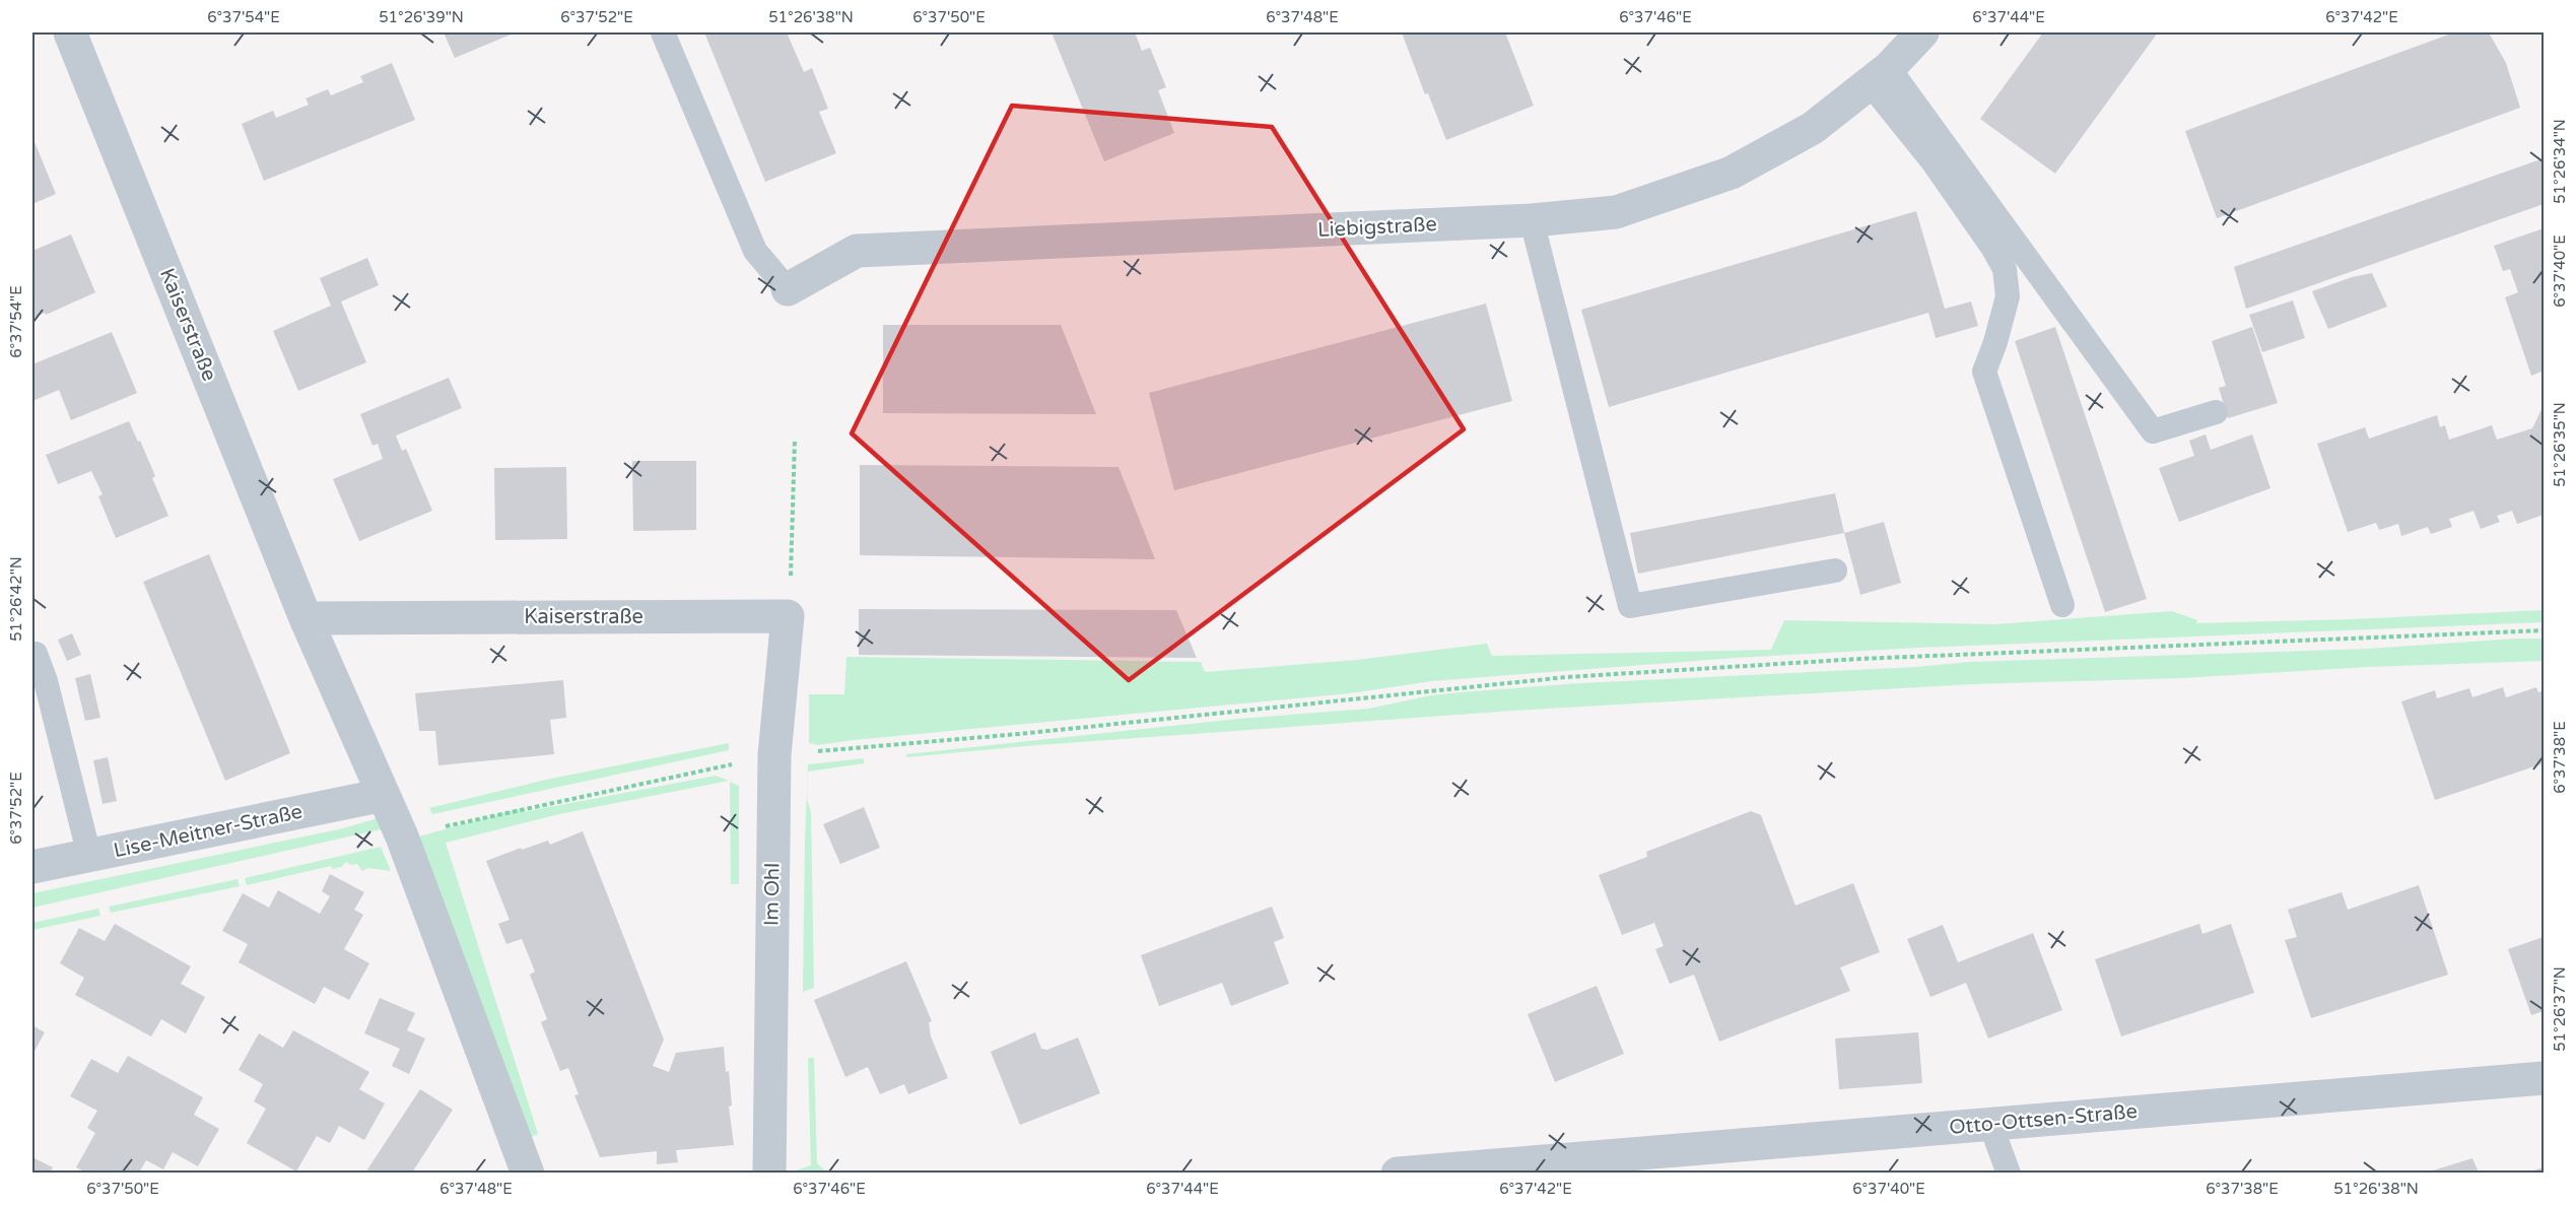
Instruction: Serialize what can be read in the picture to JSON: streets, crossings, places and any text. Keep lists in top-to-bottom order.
{
  "streets": {
    "street": [
      "Liebigstraße",
      "Kaiserstraße",
      "Lise-Meitner-Straße",
      "Im Ohl",
      "Otto-Ottsen-Straße"
    ]
  },
  "crossings": [
    ["Kaiserstraße", "Lise-Meitner-Straße"],
    ["Kaiserstraße", "Im Ohl"]
  ],
  "coordinates": [
    "6°37'54\"E",
    "51°26'39\"N",
    "6°37'52\"E",
    "51°26'38\"N",
    "6°37'50\"E",
    "6°37'48\"E",
    "6°37'46\"E",
    "6°37'44\"E",
    "6°37'42\"E",
    "51°26'34\"N",
    "6°37'40\"E",
    "51°26'35\"N",
    "51°26'42\"N",
    "6°37'38\"E",
    "51°26'37\"N"
  ]
}
